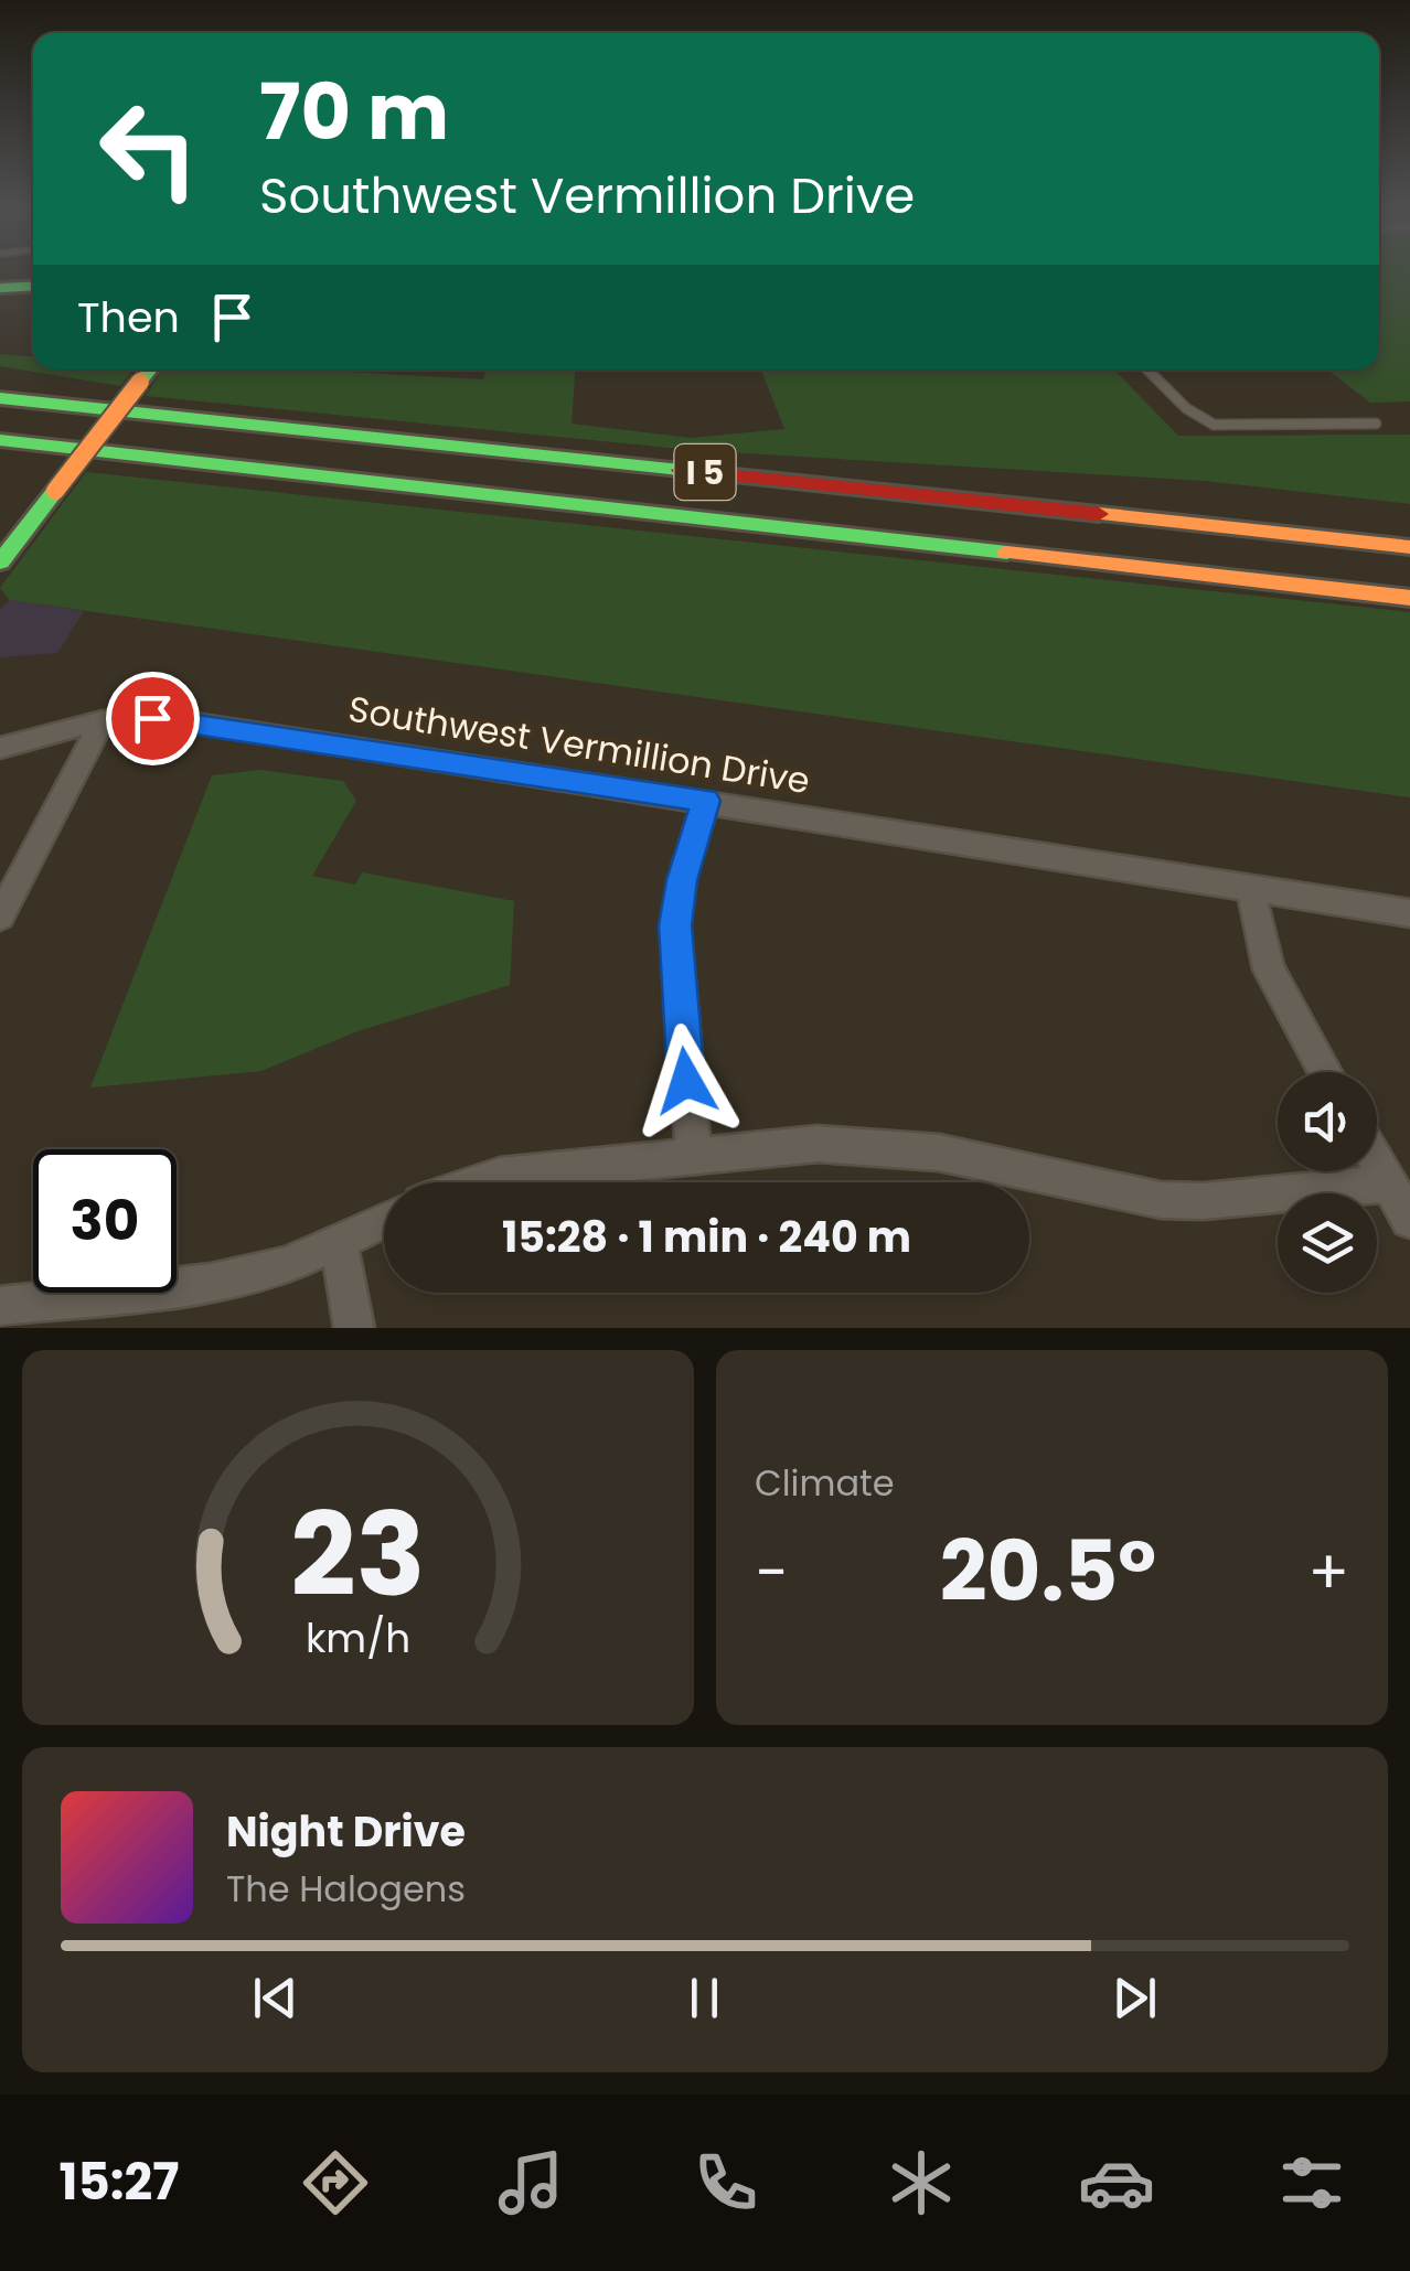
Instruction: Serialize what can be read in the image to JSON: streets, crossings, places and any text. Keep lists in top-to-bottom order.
{
  "streets": {
    "main road": ["I 5"],
    "street": ["Southwest Vermillion Drive"]
  },
  "page": {
    "turn": ["70 m", "Southwest Vermillion Drive"],
    "then": "Then",
    "limit": "30",
    "trip": "15:28 · 1 min · 240 m",
    "tile": "Climate",
    "heat": ["−", "20.5°", "+"],
    "song": ["Night Drive", "The Halogens"],
    "tabs": "15:27",
    "gauge": ["23", "km/h"]
  }
}
